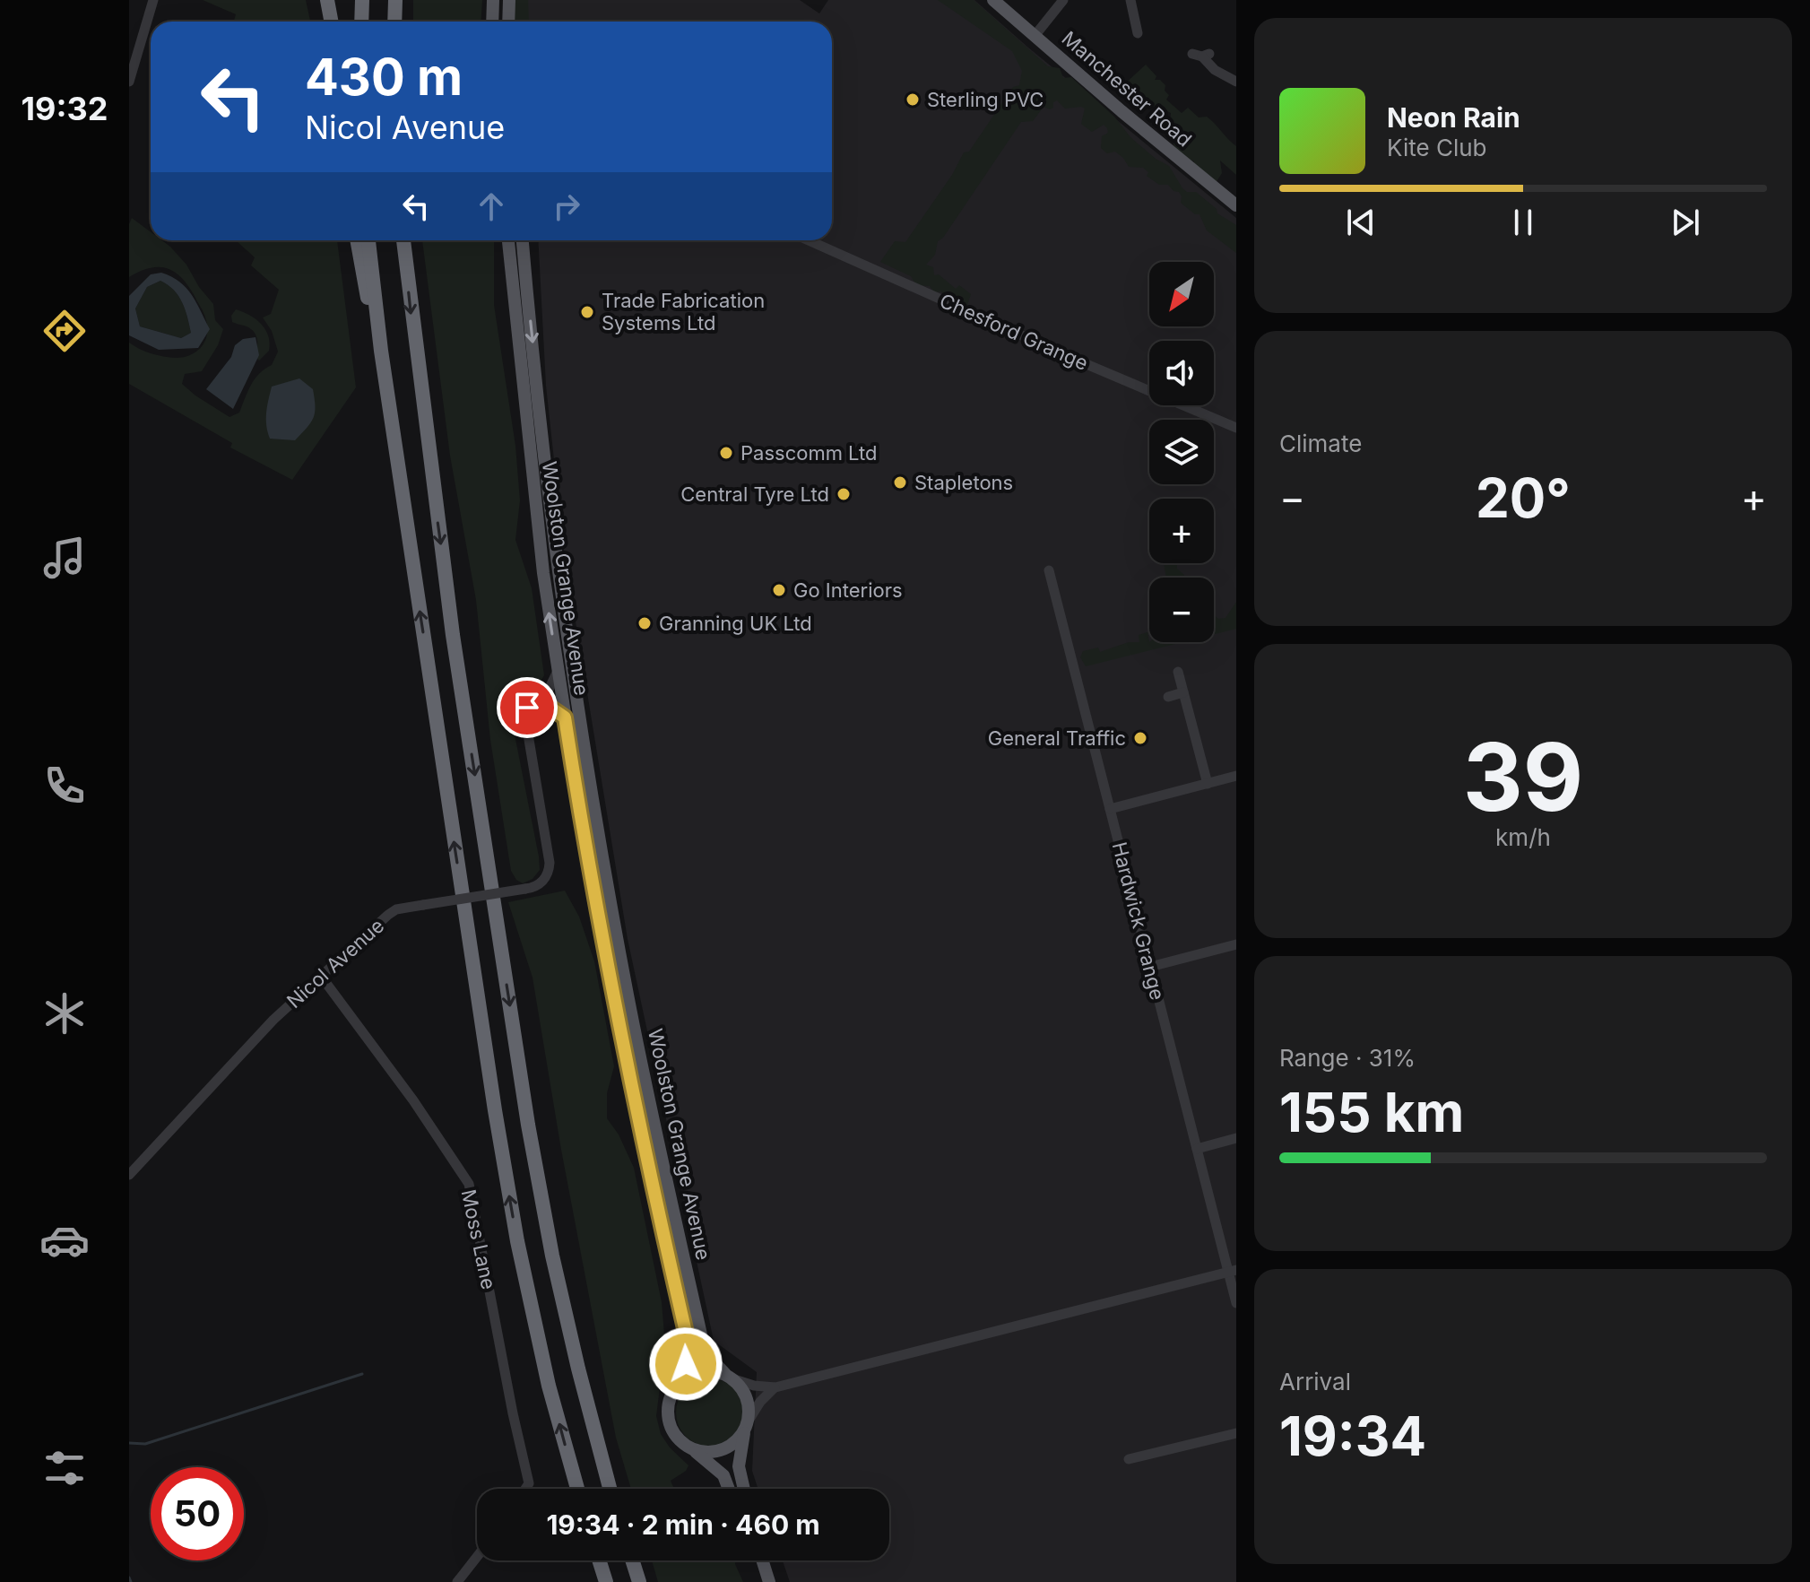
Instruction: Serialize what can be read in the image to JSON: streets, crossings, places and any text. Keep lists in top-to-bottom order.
{
  "streets": {
    "main road": ["Manchester Road", "Woolston Grange Avenue"],
    "street": [
      "Chesford Grange",
      "Hardwick Grange",
      "Nicol Avenue",
      "Moss Lane"
    ]
  },
  "crossings": [
    ["Woolston Grange Avenue", "Nicol Avenue"],
    ["Nicol Avenue", "Moss Lane"]
  ],
  "places": [
    "Sterling PVC",
    "Trade Fabrication Systems Ltd",
    "Passcomm Ltd",
    "Stapletons",
    "Central Tyre Ltd",
    "Go Interiors",
    "Granning UK Ltd",
    "General Traffic"
  ],
  "north": "bottom left",
  "page": {
    "tabs": "19:32",
    "turn": ["430 m", "Nicol Avenue"],
    "song": ["Neon Rain", "Kite Club"],
    "map_buttons": ["+", "−"],
    "tile": [
      "Climate",
      ["39", "km/h"],
      ["Range · 31%", "155 km"],
      ["Arrival", "19:34"]
    ],
    "heat": ["−", "20°", "+"],
    "limit": "50",
    "trip": "19:34 · 2 min · 460 m"
  }
}
